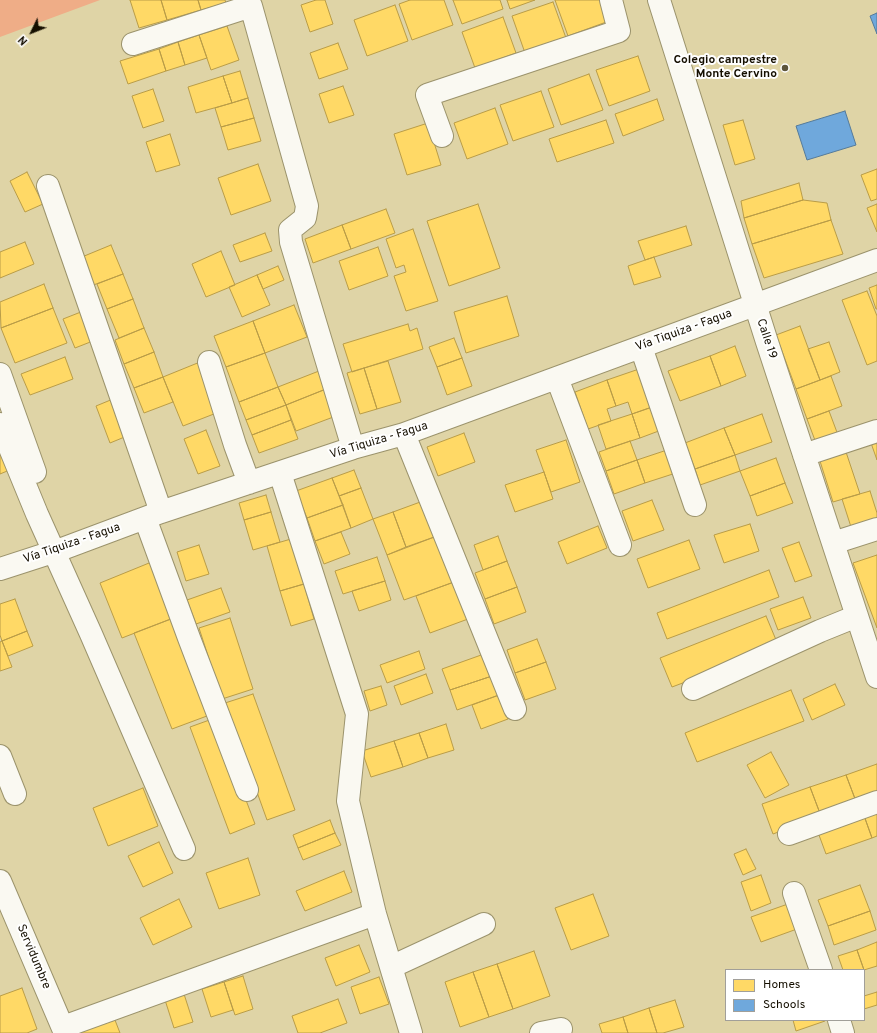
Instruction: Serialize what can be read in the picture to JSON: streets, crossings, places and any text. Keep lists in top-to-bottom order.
{
  "streets": {
    "street": ["Vía Tiquiza - Fagua", "Calle 19", "Servidumbre"]
  },
  "crossings": [
    ["Vía Tiquiza - Fagua", "Calle 19"]
  ],
  "places": ["Colegio campestre Monte Cervino"],
  "legend": ["Homes", "Schools"],
  "north": "bottom left"
}
